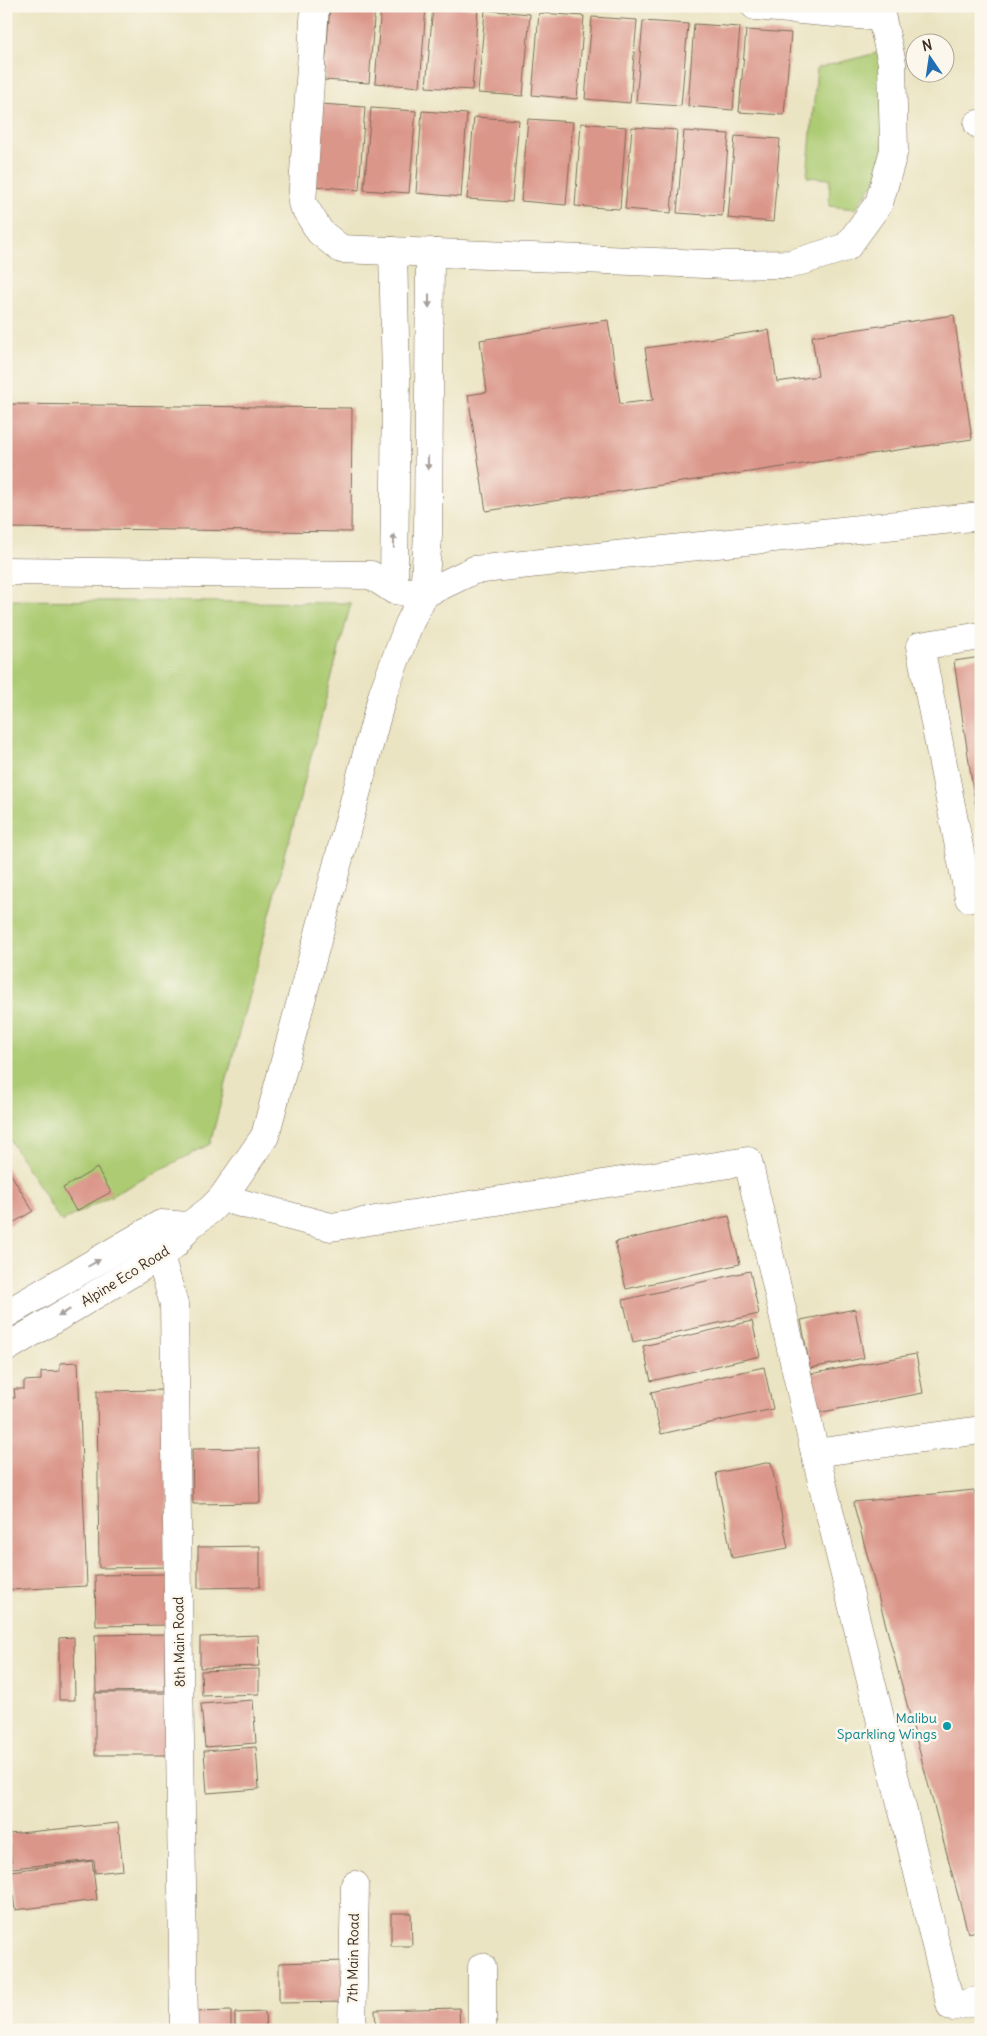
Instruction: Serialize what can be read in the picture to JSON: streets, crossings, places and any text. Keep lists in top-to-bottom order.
{
  "streets": {
    "street": ["Alpine Eco Road", "8th Main Road", "7th Main Road"]
  },
  "crossings": [
    ["Alpine Eco Road", "8th Main Road"]
  ],
  "places": ["Malibu Sparkling Wings"],
  "north": "top"
}
